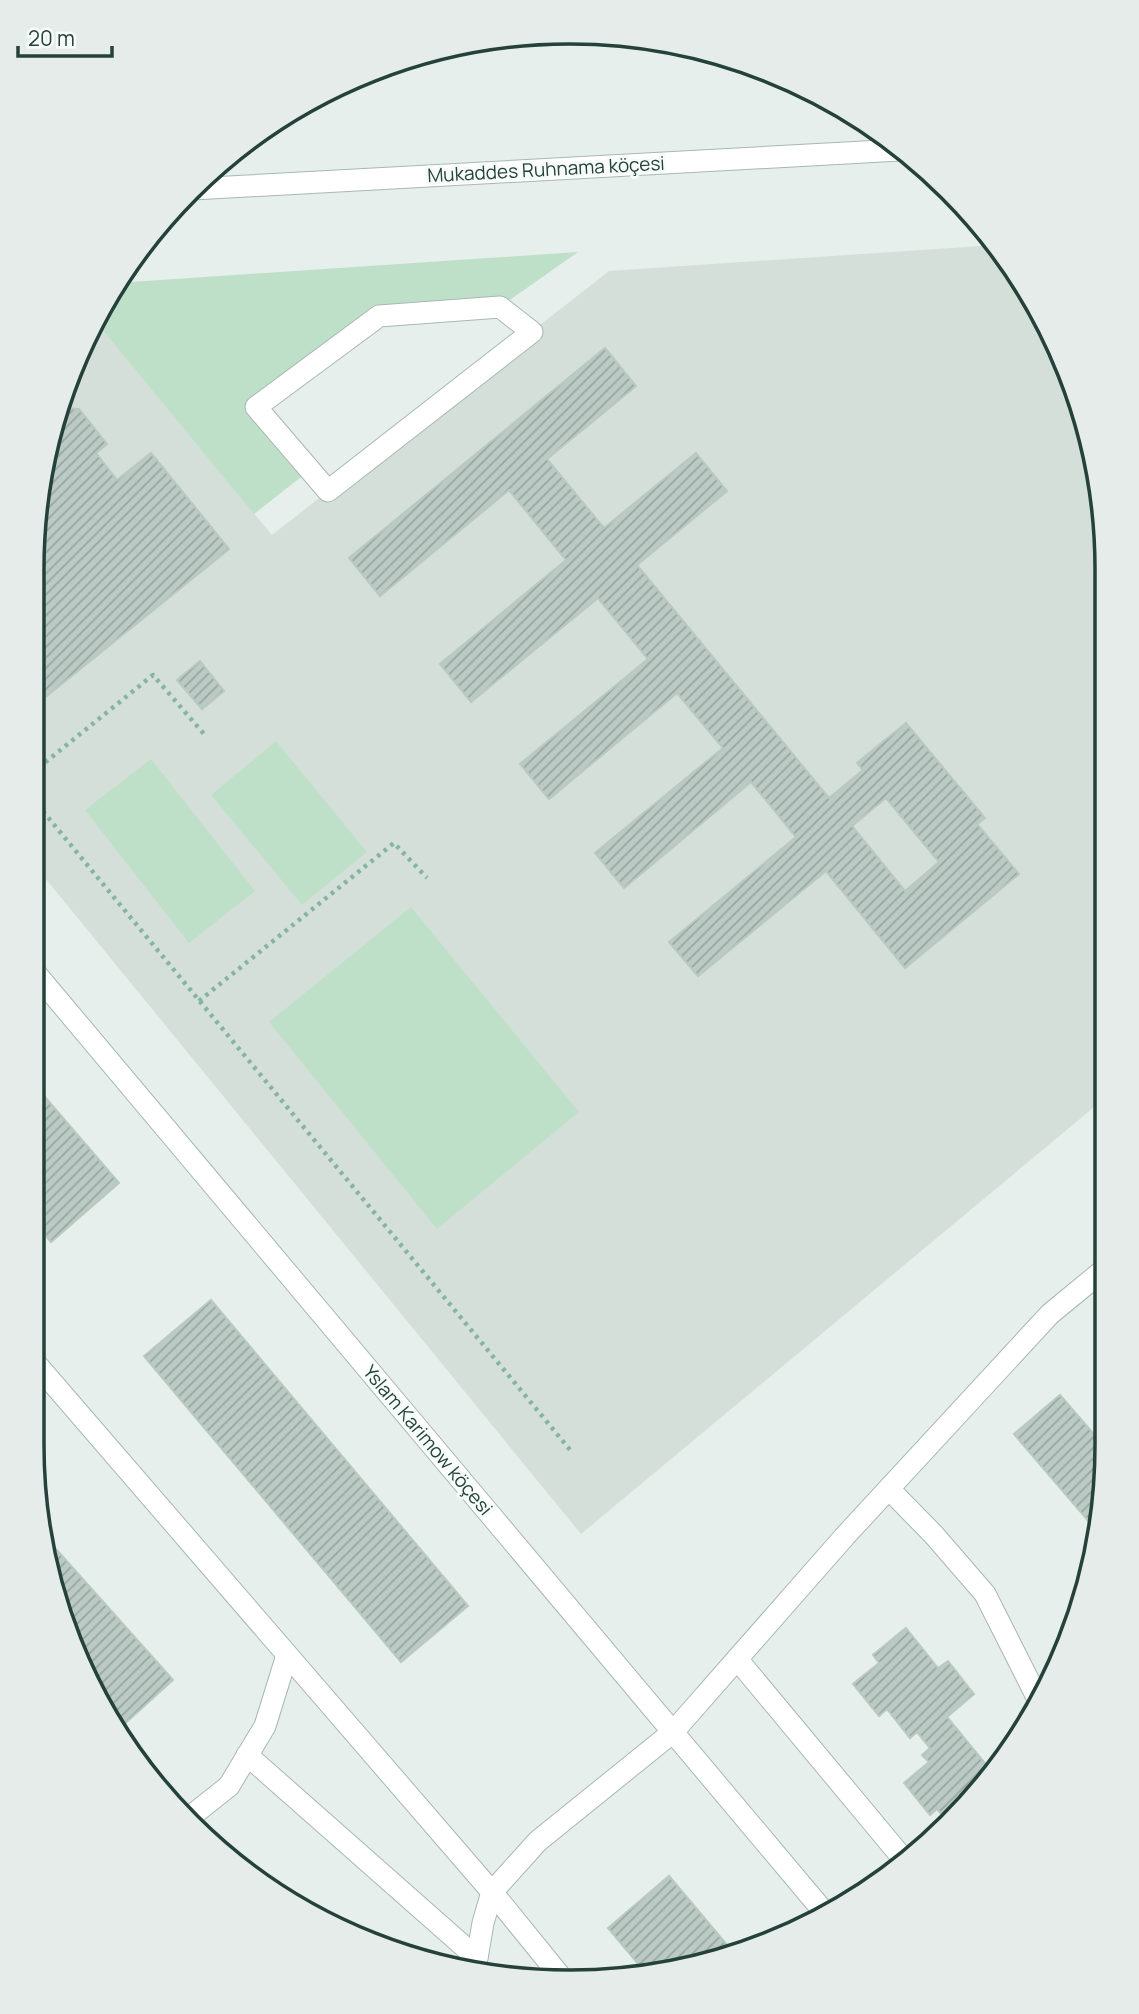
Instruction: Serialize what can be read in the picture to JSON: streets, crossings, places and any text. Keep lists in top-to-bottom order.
{
  "streets": {
    "street": ["Mukaddes Ruhnama köçesi", "Yslam Karimow köçesi"]
  },
  "scale_bar": "20 m"
}
